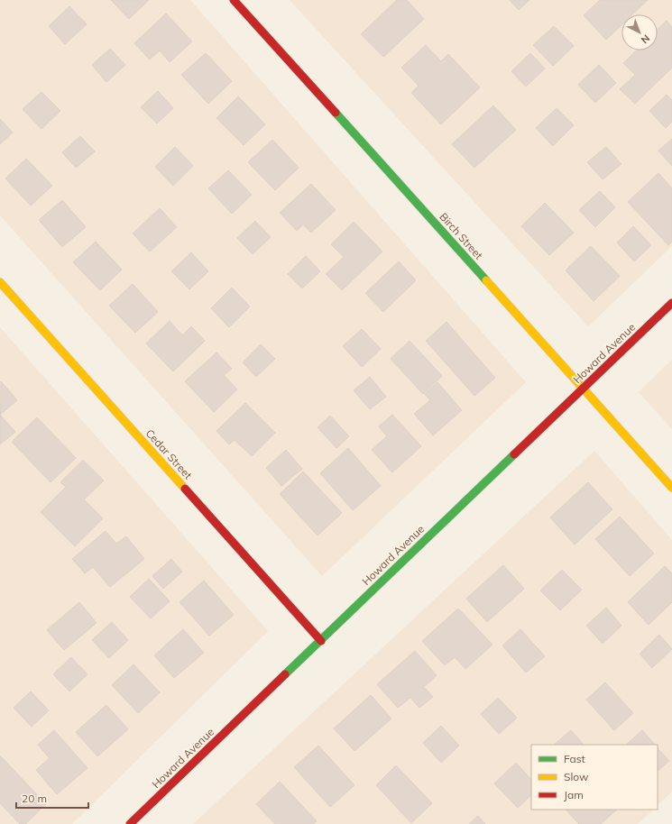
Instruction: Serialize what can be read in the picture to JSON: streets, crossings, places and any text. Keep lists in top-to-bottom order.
{
  "streets": {
    "street": ["Birch Street", "Howard Avenue", "Cedar Street"]
  },
  "crossings": [
    ["Birch Street", "Howard Avenue"],
    ["Howard Avenue", "Cedar Street"]
  ],
  "legend": ["Fast", "Slow", "Jam"],
  "scale_bar": "20 m",
  "north": "bottom right"
}
